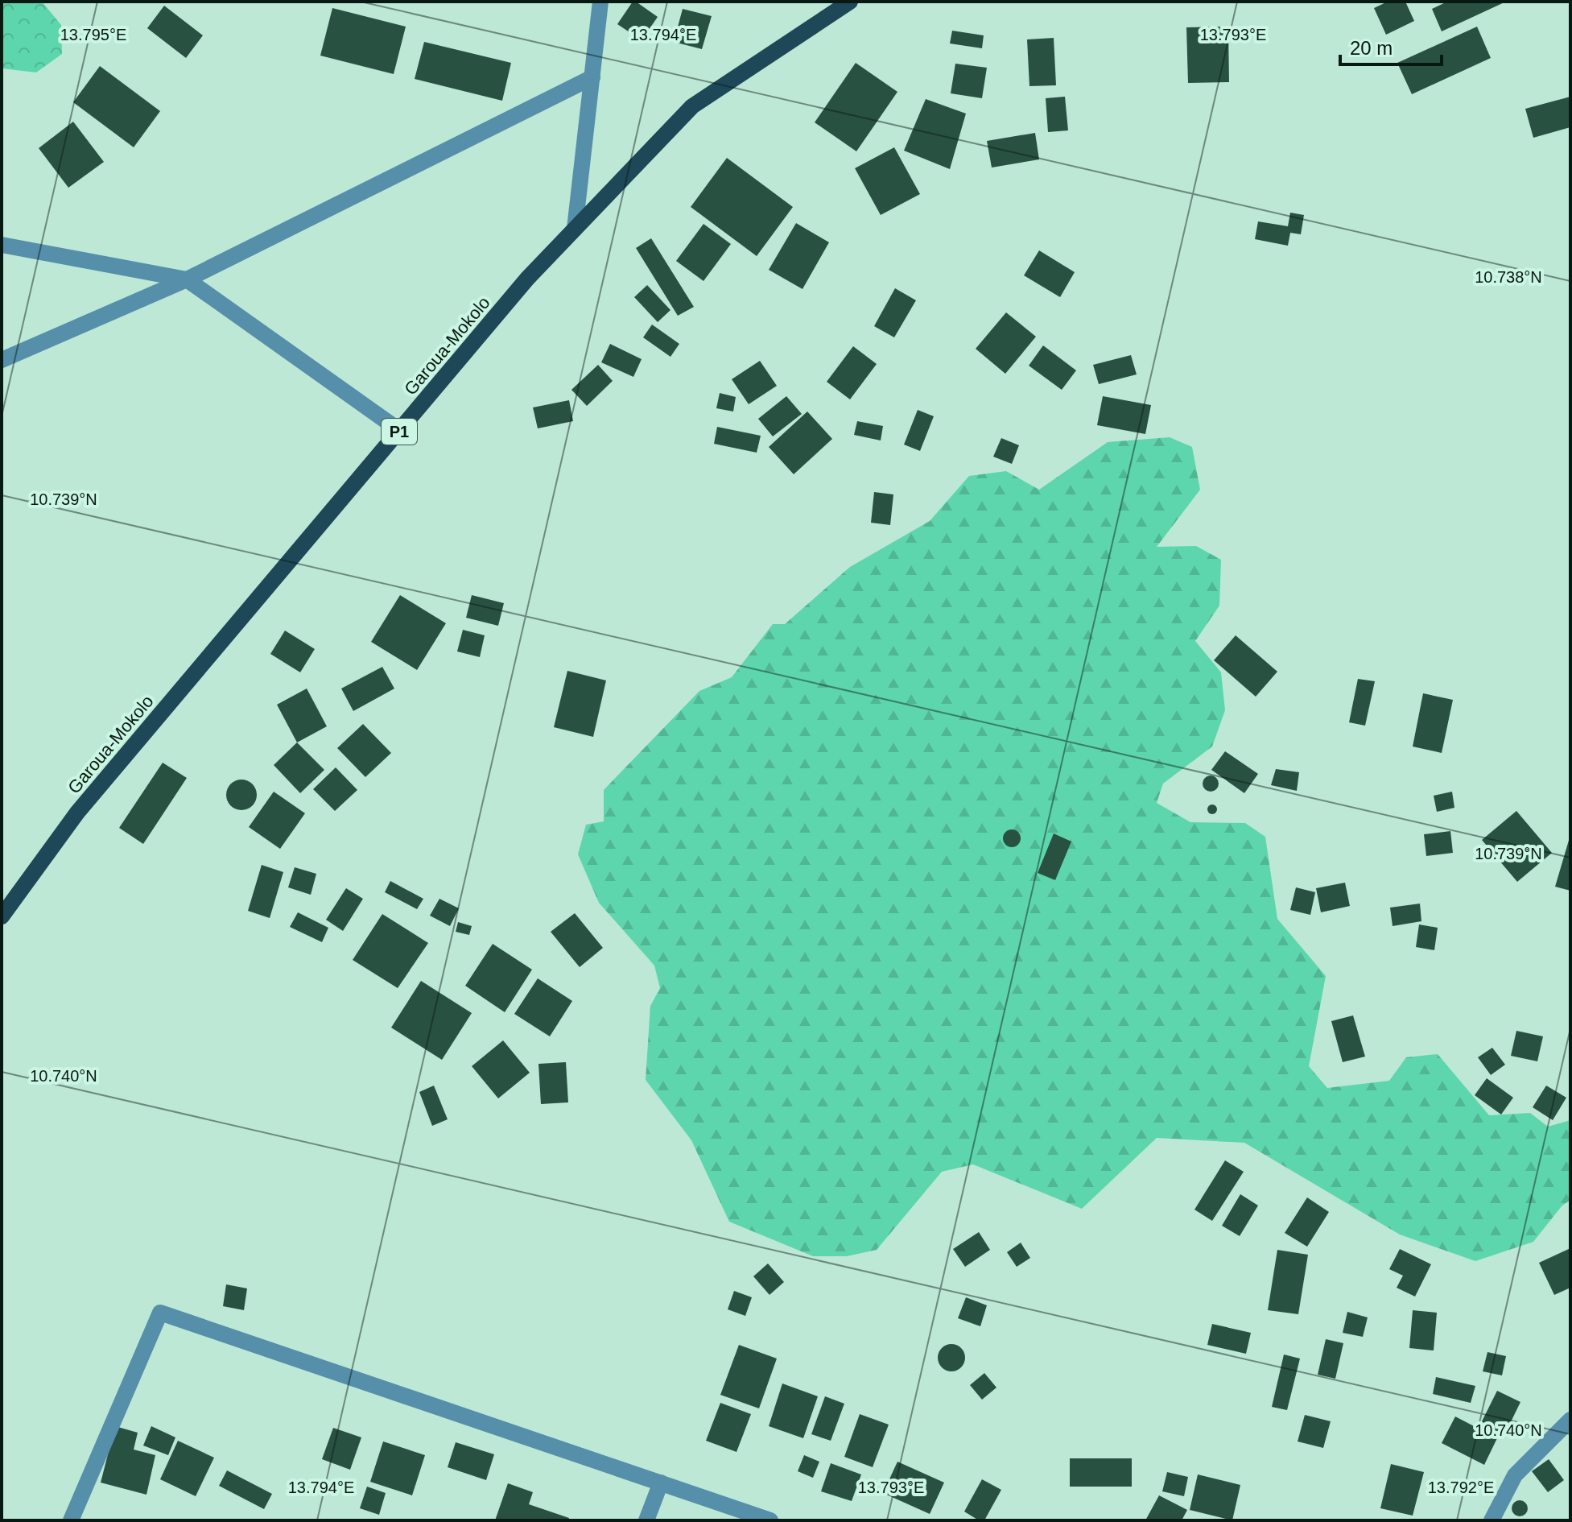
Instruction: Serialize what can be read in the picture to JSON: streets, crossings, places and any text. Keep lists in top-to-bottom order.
{
  "streets": {
    "main road": ["Garoua-Mokolo", "P1"]
  },
  "scale_bar": "20 m",
  "coordinates": [
    "13.795°E",
    "13.794°E",
    "13.793°E",
    "10.738°N",
    "10.739°N",
    "10.740°N",
    "13.792°E"
  ]
}
